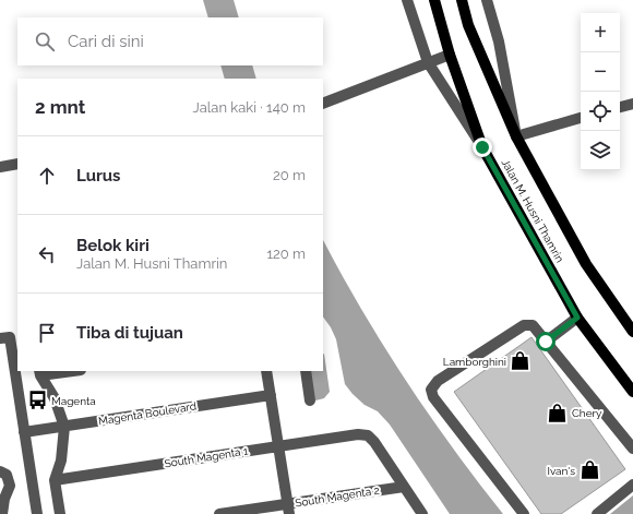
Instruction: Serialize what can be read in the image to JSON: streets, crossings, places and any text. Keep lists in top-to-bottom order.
{
  "streets": {
    "main road": ["Jalan M. Husni Thamrin"],
    "street": ["Magenta Boulevard", "South Magenta 1", "South Magenta 2"]
  },
  "crossings": [
    ["South Magenta 1", "South Magenta 2"]
  ],
  "places": {
    "shop": ["Lamborghini", "Chery", "Ivan's"],
    "bus stop": ["Magenta"]
  },
  "page": {
    "map_buttons": ["+", "−"],
    "search": "Cari di sini",
    "heading": ["2 mnt", "Jalan kaki · 140 m"],
    "list": [
      ["Lurus", "20 m"],
      ["Belok kiri", "Jalan M. Husni Thamrin", "120 m"],
      "Tiba di tujuan"
    ]
  }
}
